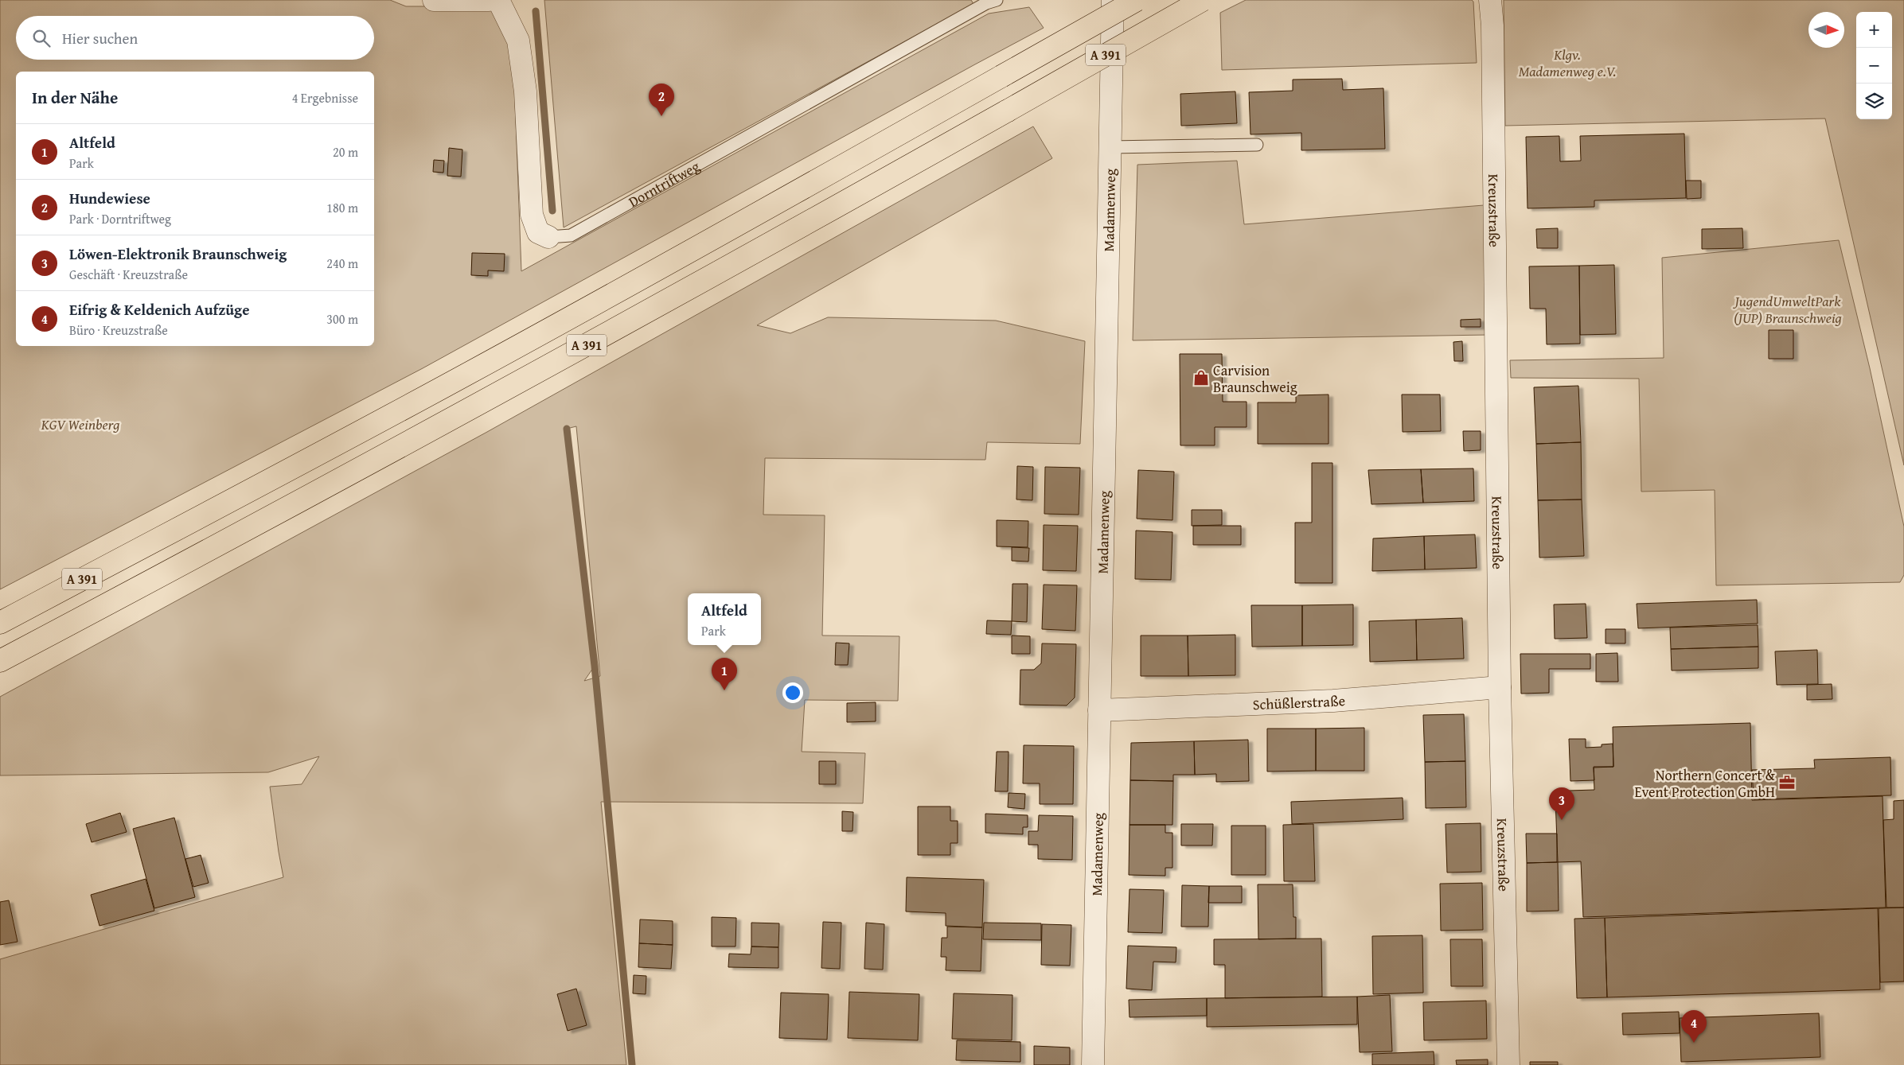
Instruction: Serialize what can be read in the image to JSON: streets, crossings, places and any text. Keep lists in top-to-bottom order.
{
  "streets": {
    "highway": ["A 391"],
    "street": [
      "Dorntriftweg",
      "Kreuzstraße",
      "Madamenweg",
      "Schüßlerstraße"
    ]
  },
  "crossings": [
    ["Kreuzstraße", "Schüßlerstraße"],
    ["Madamenweg", "Schüßlerstraße"]
  ],
  "parks": ["Klgv. Madamenweg e.V.", "JugendUmweltPark (JUP) Braunschweig", "KGV Weinberg"],
  "places": {
    "shop": ["Carvision Braunschweig"],
    "office": ["Northern Concert & Event Protection GmbH"]
  },
  "north": "right",
  "page": {
    "map_buttons": ["+", "−"],
    "search": "Hier suchen",
    "heading": ["In der Nähe", "4 Ergebnisse"],
    "pins": [
      "2",
      "1",
      "3",
      "4"
    ],
    "list": [
      {
        "mark": "1",
        "name": "Altfeld",
        "note": "Park",
        "value": "20 m"
      },
      {
        "mark": "2",
        "name": "Hundewiese",
        "note": "Park · Dorntriftweg",
        "value": "180 m"
      },
      {
        "mark": "3",
        "name": "Löwen-Elektronik Braunschweig",
        "note": "Geschäft · Kreuzstraße",
        "value": "240 m"
      },
      {
        "mark": "4",
        "name": "Eifrig & Keldenich Aufzüge",
        "note": "Büro · Kreuzstraße",
        "value": "300 m"
      }
    ],
    "popup": ["Altfeld", "Park"]
  }
}
